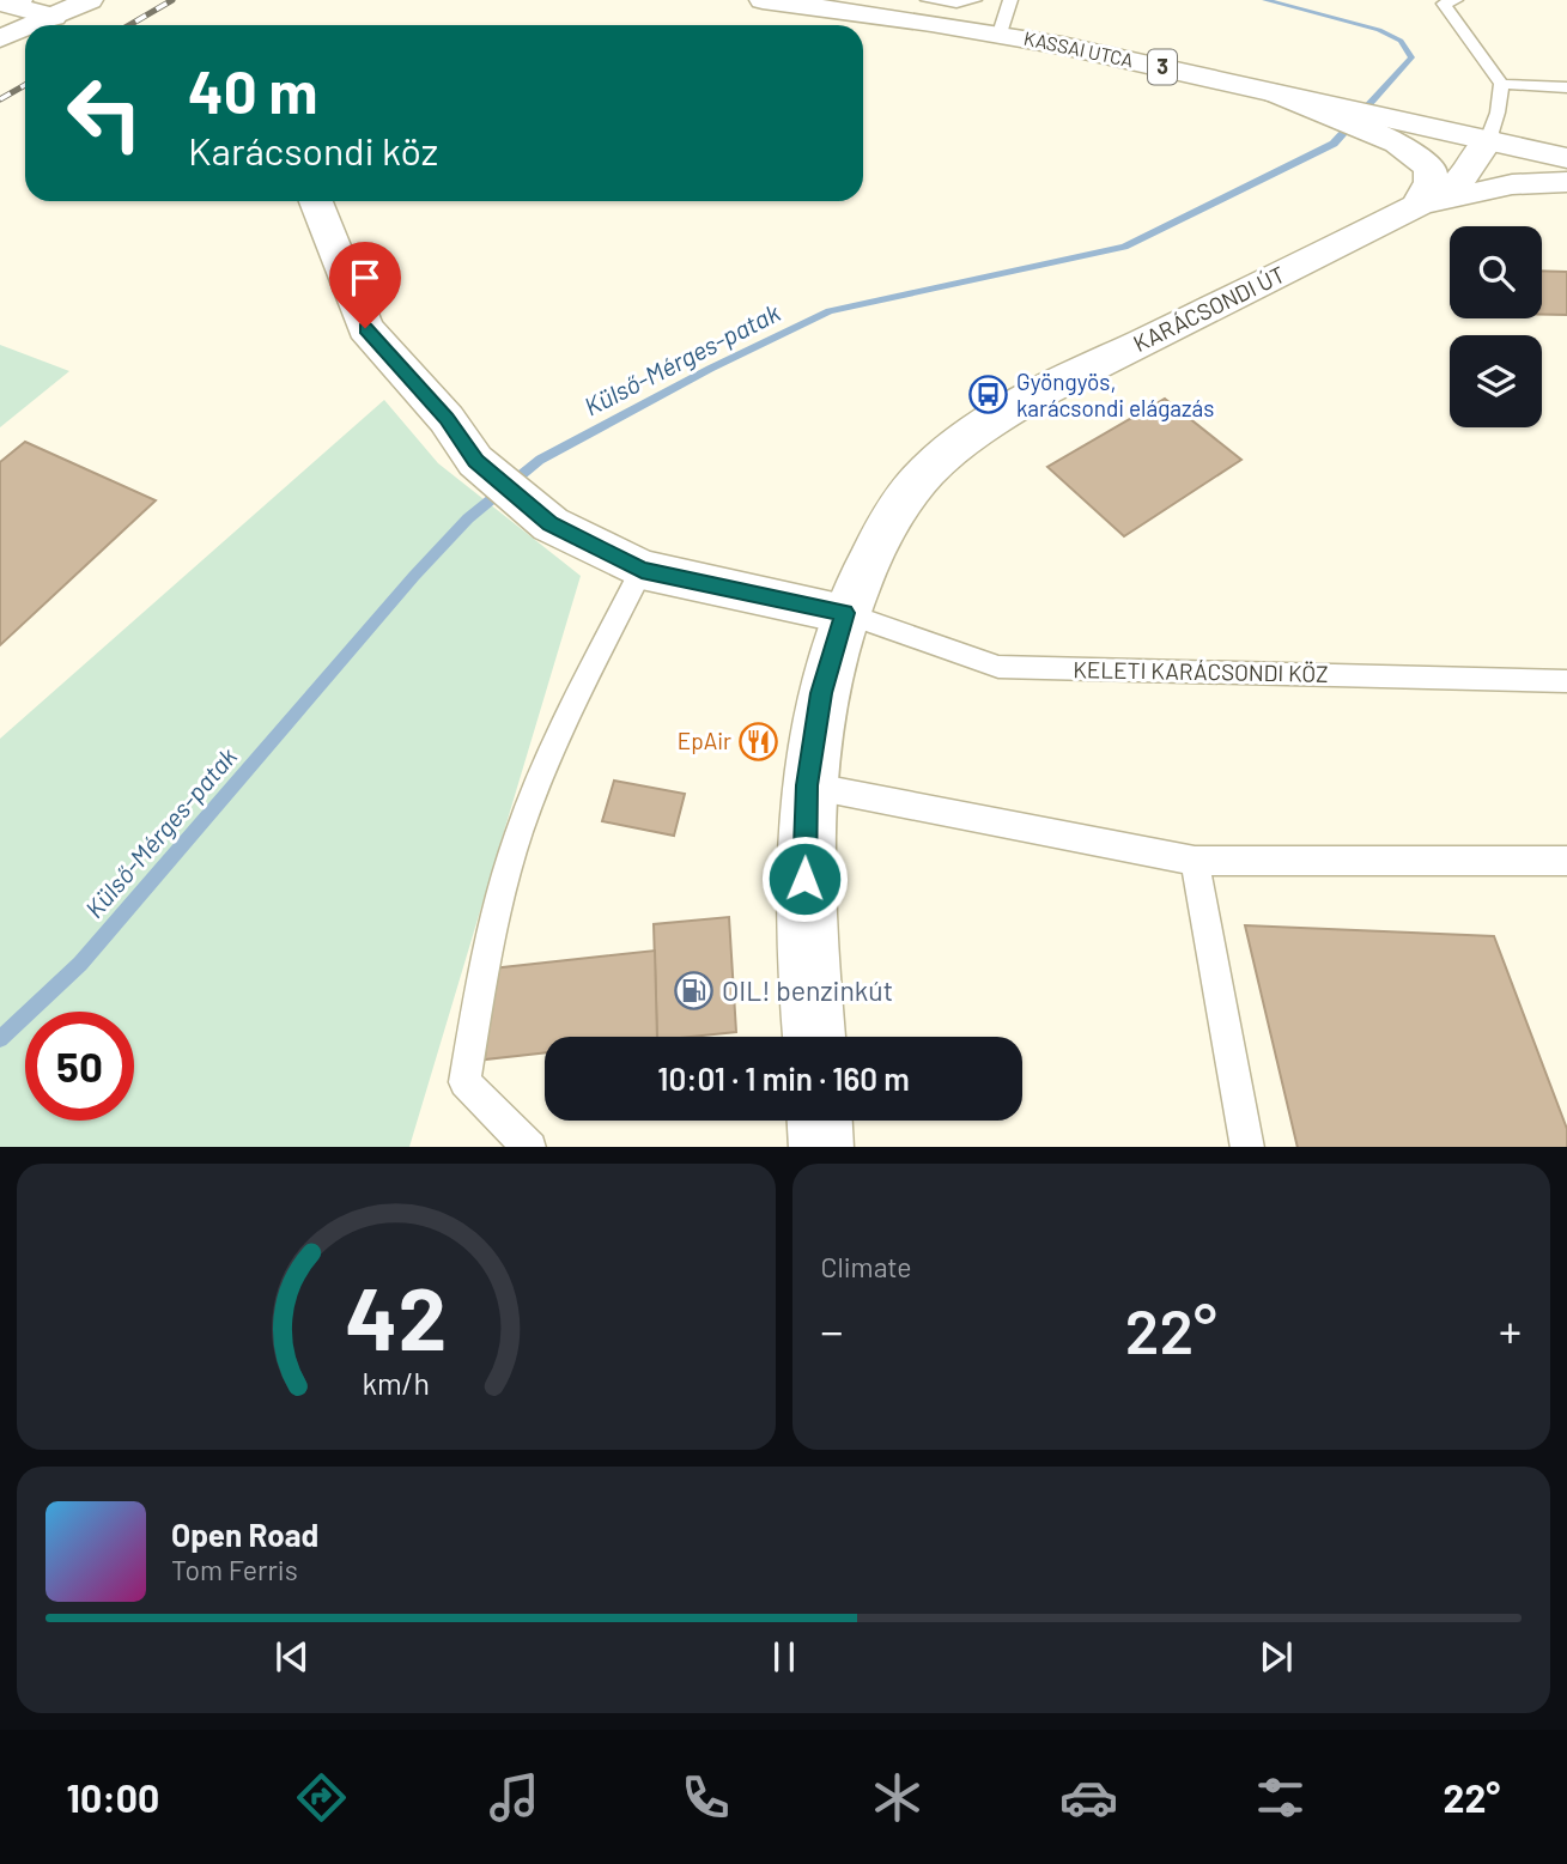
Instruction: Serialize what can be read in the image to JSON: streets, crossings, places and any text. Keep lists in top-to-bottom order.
{
  "streets": {
    "main road": ["KASSAI UTCA", "3", "KARÁCSONDI ÚT"],
    "lane": ["KELETI KARÁCSONDI KÖZ"]
  },
  "crossings": [
    ["KARÁCSONDI ÚT", "KELETI KARÁCSONDI KÖZ"]
  ],
  "water": ["Külső-Mérges-patak"],
  "places": {
    "bus stop": ["Gyöngyös, karácsondi elágazás"],
    "restaurant": ["EpAir"],
    "fuel station": ["OIL! benzinkút"]
  },
  "page": {
    "turn": ["40 m", "Karácsondi köz"],
    "limit": "50",
    "trip": "10:01 · 1 min · 160 m",
    "tile": "Climate",
    "heat": ["−", "22°", "+"],
    "song": ["Open Road", "Tom Ferris"],
    "tabs": ["10:00", "22°"],
    "gauge": ["42", "km/h"]
  }
}
